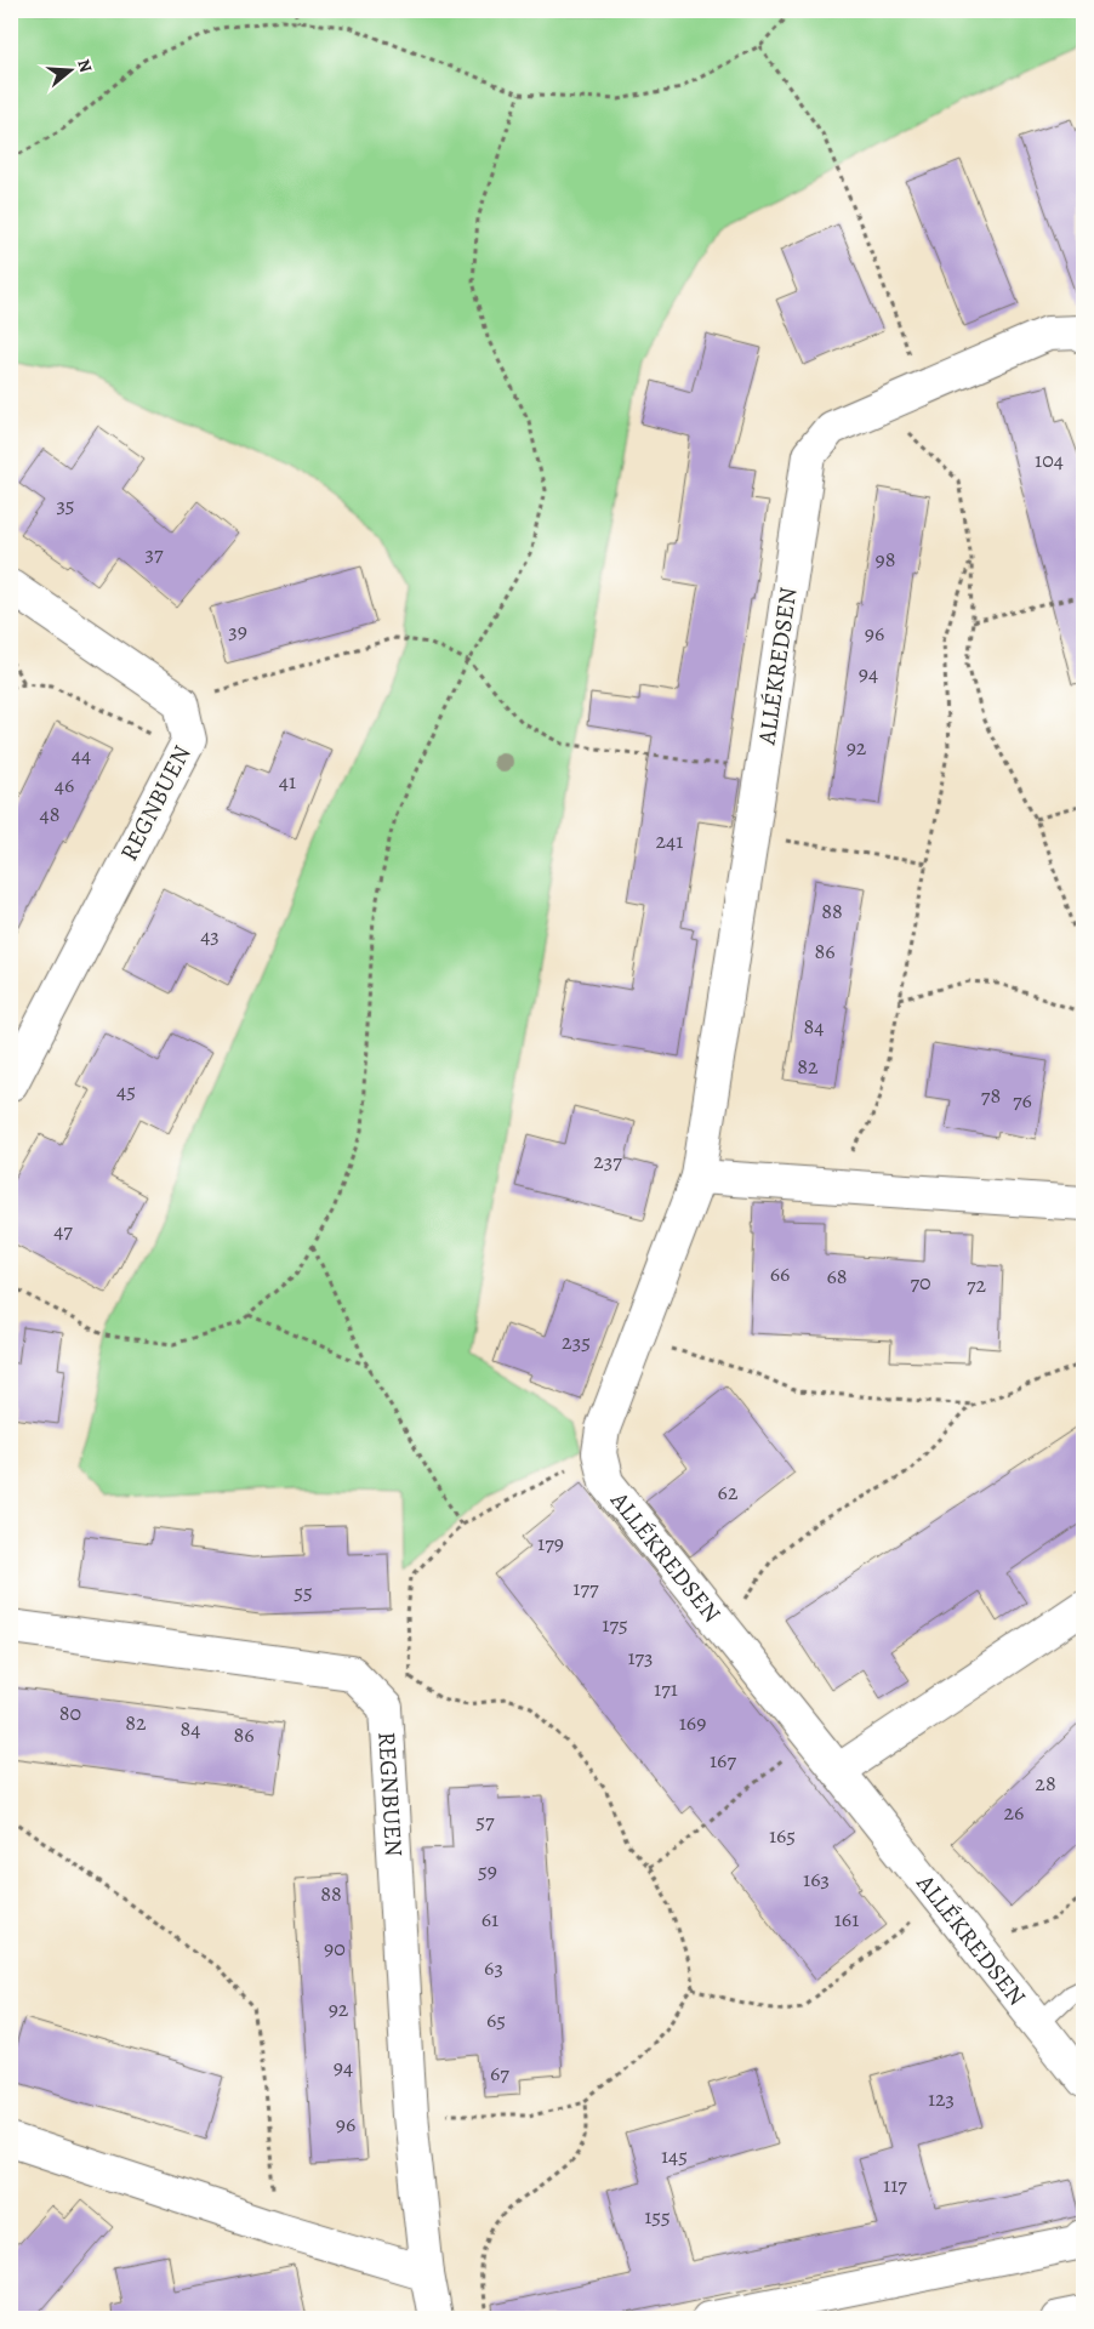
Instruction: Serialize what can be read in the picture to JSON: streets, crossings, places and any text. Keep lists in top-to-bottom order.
{
  "streets": {
    "street": ["ALLÉKREDSEN", "REGNBUEN"]
  },
  "house_numbers": [
    "104",
    "35",
    "37",
    "98",
    "39",
    "96",
    "94",
    "92",
    "44",
    "41",
    "46",
    "48",
    "241",
    "88",
    "43",
    "86",
    "84",
    "82",
    "45",
    "78",
    "76",
    "237",
    "47",
    "66",
    "68",
    "70",
    "72",
    "235",
    "62",
    "179",
    "177",
    "55",
    "175",
    "173",
    "171",
    "80",
    "82",
    "169",
    "84",
    "86",
    "167",
    "28",
    "26",
    "57",
    "165",
    "59",
    "163",
    "88",
    "61",
    "161",
    "90",
    "63",
    "92",
    "65",
    "94",
    "67",
    "123",
    "96",
    "145",
    "117",
    "155"
  ],
  "north": "right"
}
